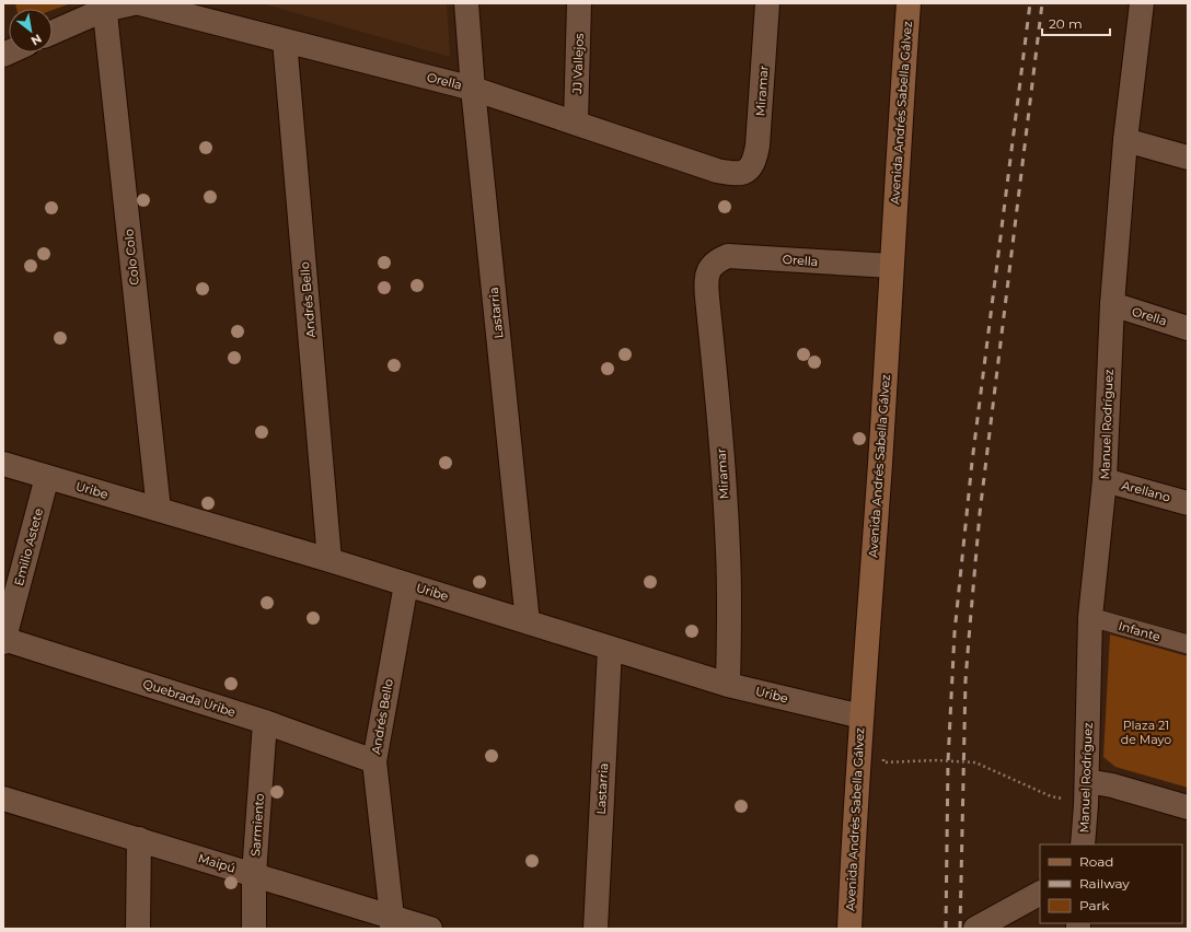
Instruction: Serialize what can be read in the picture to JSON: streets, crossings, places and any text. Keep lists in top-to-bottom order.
{
  "streets": {
    "main road": ["Avenida Andrés Sabella Gálvez"],
    "street": [
      "JJ Vallejos",
      "Orella",
      "Miramar",
      "Colo Colo",
      "Andrés Bello",
      "Lastarria",
      "Manuel Rodríguez",
      "Uribe",
      "Arellano",
      "Emilio Astete",
      "Infante",
      "Quebrada Uribe",
      "Sarmiento",
      "Maipú"
    ]
  },
  "crossings": [
    ["JJ Vallejos", "Orella"],
    ["Orella", "Miramar"],
    ["Orella", "Avenida Andrés Sabella Gálvez"],
    ["Orella", "Andrés Bello"],
    ["Orella", "Lastarria"],
    ["Orella", "Manuel Rodríguez"],
    ["Miramar", "Uribe"],
    ["Avenida Andrés Sabella Gálvez", "Uribe"],
    ["Colo Colo", "Uribe"],
    ["Andrés Bello", "Uribe"],
    ["Andrés Bello", "Quebrada Uribe"],
    ["Andrés Bello", "Maipú"],
    ["Lastarria", "Uribe"],
    ["Manuel Rodríguez", "Arellano"],
    ["Manuel Rodríguez", "Infante"],
    ["Uribe", "Emilio Astete"],
    ["Emilio Astete", "Quebrada Uribe"],
    ["Quebrada Uribe", "Sarmiento"],
    ["Sarmiento", "Maipú"]
  ],
  "parks": ["Plaza 21 de Mayo"],
  "legend": ["Road", "Railway", "Park"],
  "scale_bar": "20 m",
  "north": "bottom right"
}
